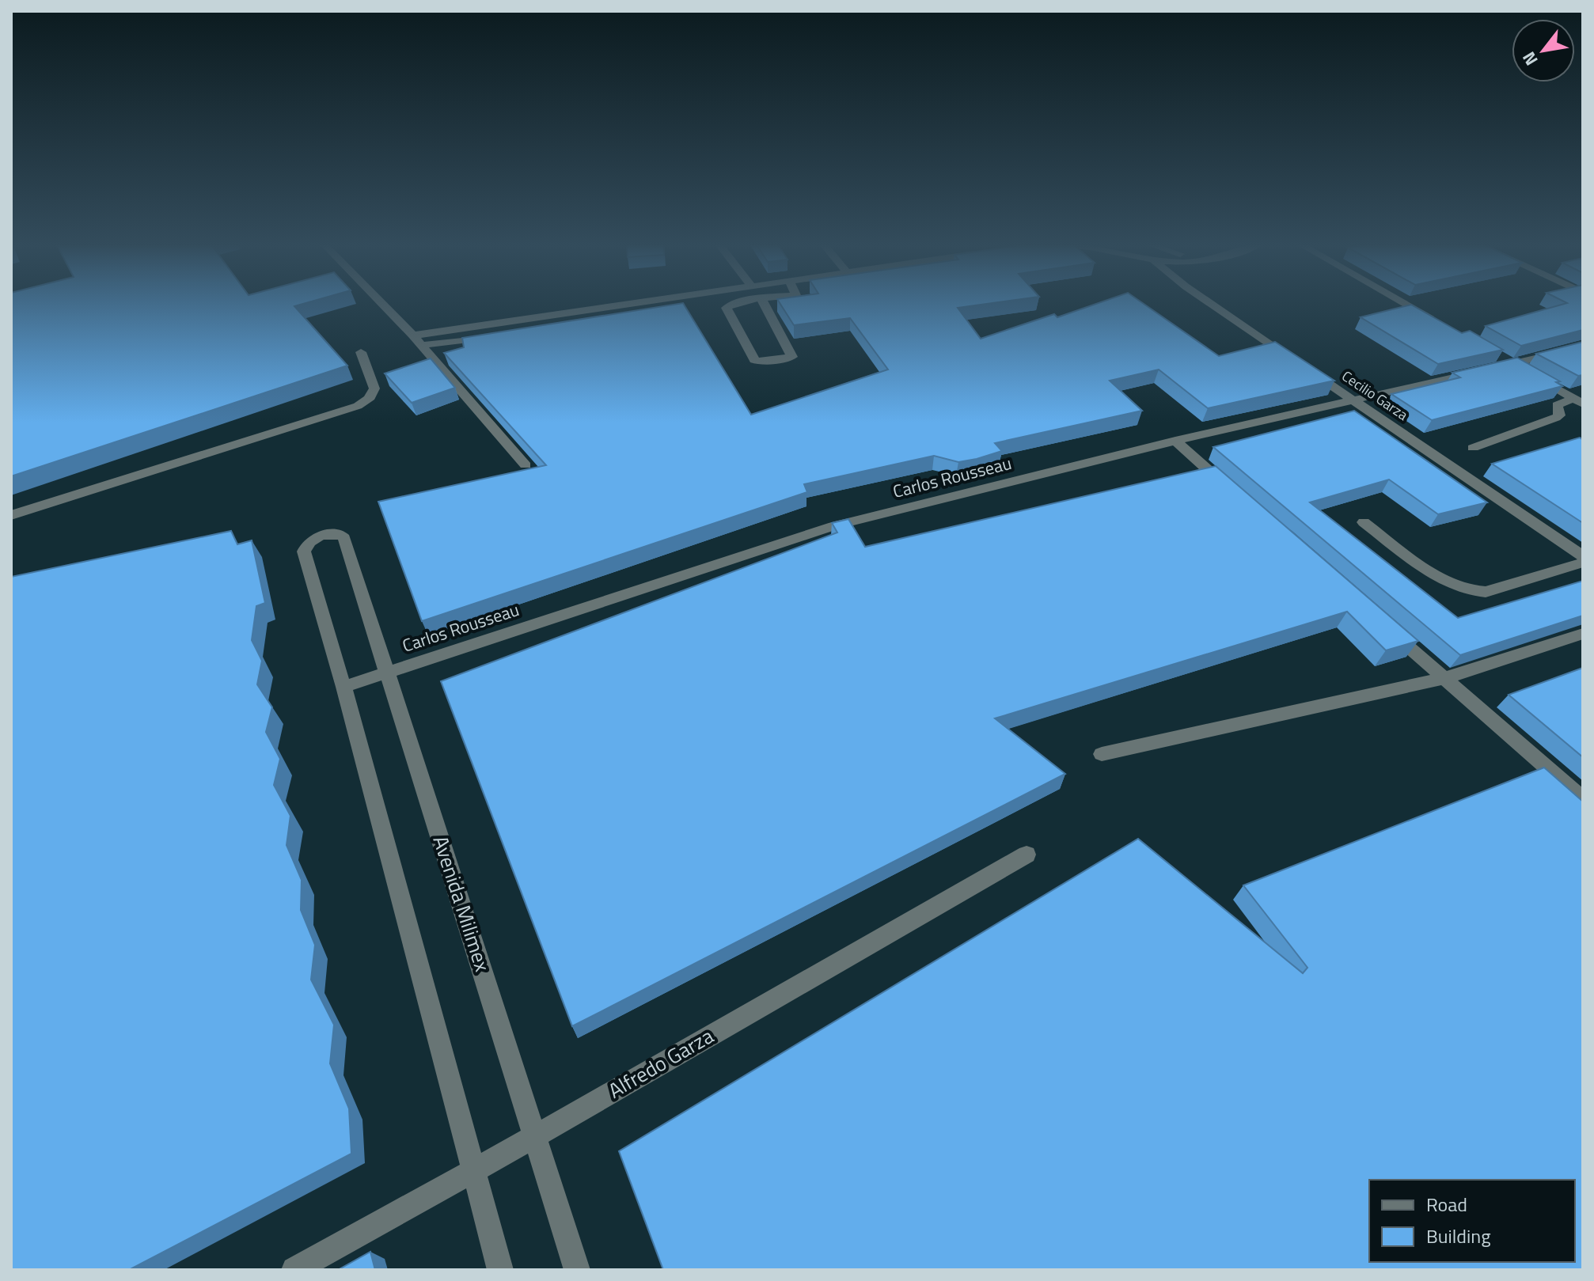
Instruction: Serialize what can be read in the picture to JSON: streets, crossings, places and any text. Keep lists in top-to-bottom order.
{
  "streets": {
    "street": [
      "Cecilio Garza",
      "Carlos Rousseau",
      "Avenida Milimex",
      "Alfredo Garza"
    ]
  },
  "crossings": [
    ["Cecilio Garza", "Carlos Rousseau"],
    ["Carlos Rousseau", "Avenida Milimex"],
    ["Avenida Milimex", "Alfredo Garza"]
  ],
  "legend": ["Road", "Building"],
  "north": "bottom left"
}
